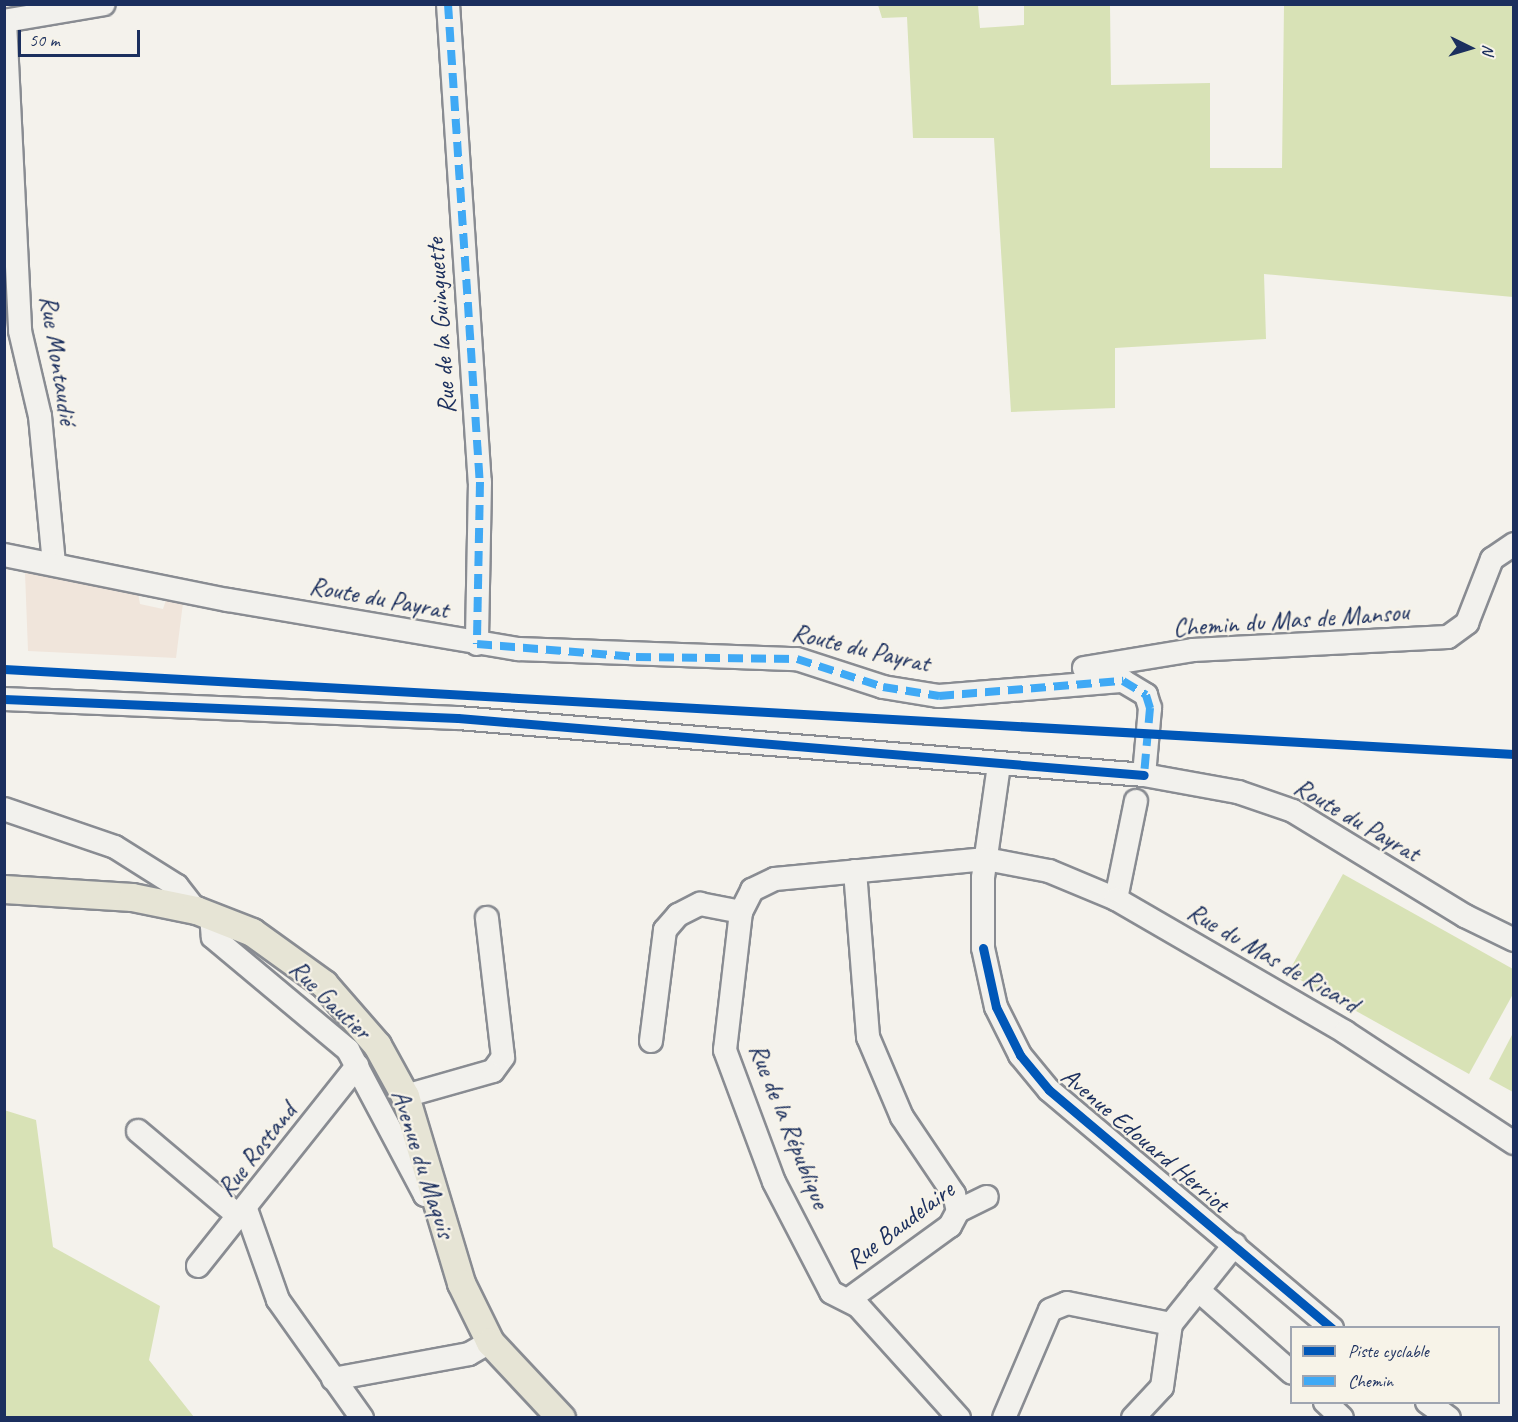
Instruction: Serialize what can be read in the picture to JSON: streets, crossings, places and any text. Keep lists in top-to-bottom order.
{
  "streets": {
    "main road": ["Avenue du Maquis"],
    "street": [
      "Rue de la Guinguette",
      "Rue Montaudié",
      "Route du Payrat",
      "Chemin du Mas de Mansou",
      "Rue du Mas de Ricard",
      "Rue Gautier",
      "Rue de la République",
      "Avenue Edouard Herriot",
      "Rue Rostand",
      "Rue Baudelaire"
    ]
  },
  "crossings": [
    ["Rue de la Guinguette", "Route du Payrat"],
    ["Rue Montaudié", "Route du Payrat"],
    ["Route du Payrat", "Chemin du Mas de Mansou"],
    ["Rue du Mas de Ricard", "Rue de la République"],
    ["Rue du Mas de Ricard", "Avenue Edouard Herriot"],
    ["Rue Gautier", "Rue Rostand"],
    ["Rue Gautier", "Avenue du Maquis"],
    ["Rue de la République", "Avenue Edouard Herriot"],
    ["Rue de la République", "Rue Baudelaire"]
  ],
  "legend": ["Piste cyclable", "Chemin"],
  "scale_bar": "50 m",
  "north": "right"
}
